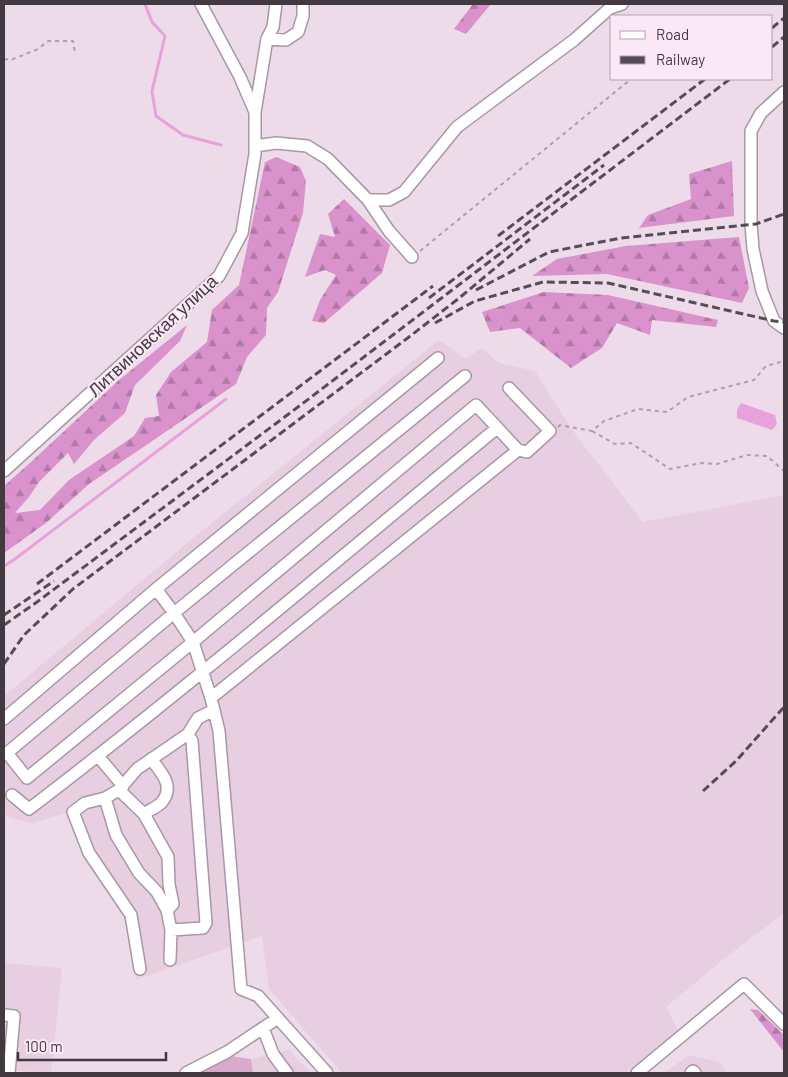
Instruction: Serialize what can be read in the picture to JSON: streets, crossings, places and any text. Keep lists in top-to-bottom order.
{
  "streets": {
    "street": ["Литвиновская улица"]
  },
  "legend": ["Road", "Railway"],
  "scale_bar": "100 m"
}
